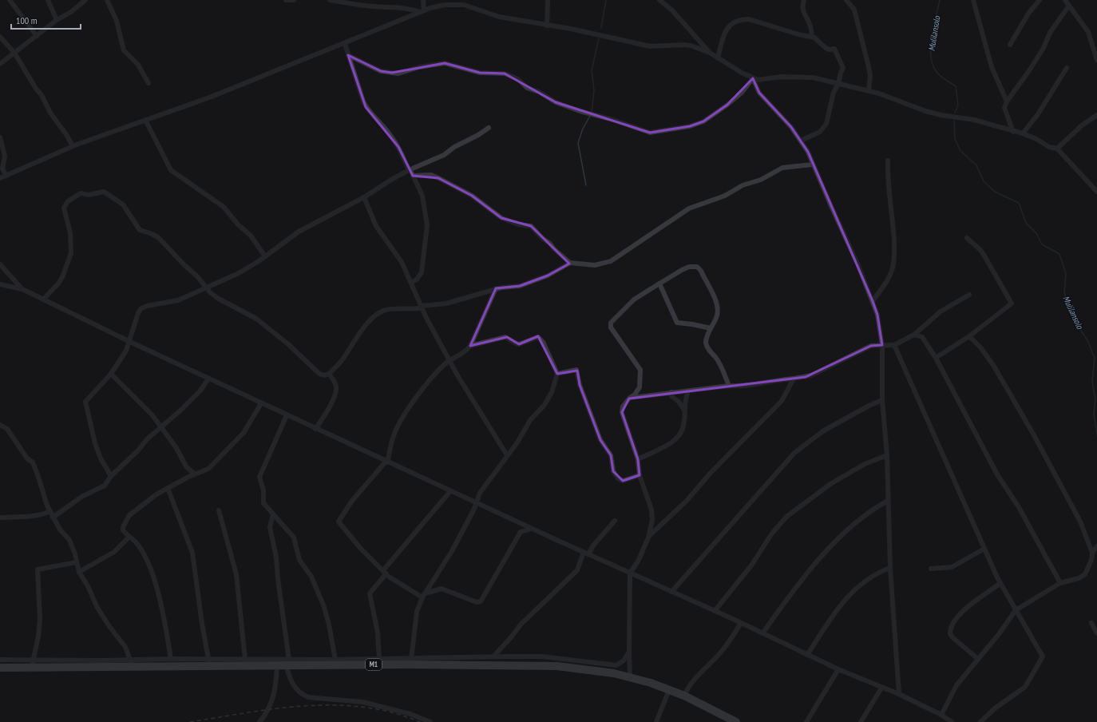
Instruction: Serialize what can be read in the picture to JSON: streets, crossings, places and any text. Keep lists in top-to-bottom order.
{
  "streets": {
    "main road": ["M1"]
  },
  "water": ["Mulilansolo"],
  "scale_bar": "100 m"
}
